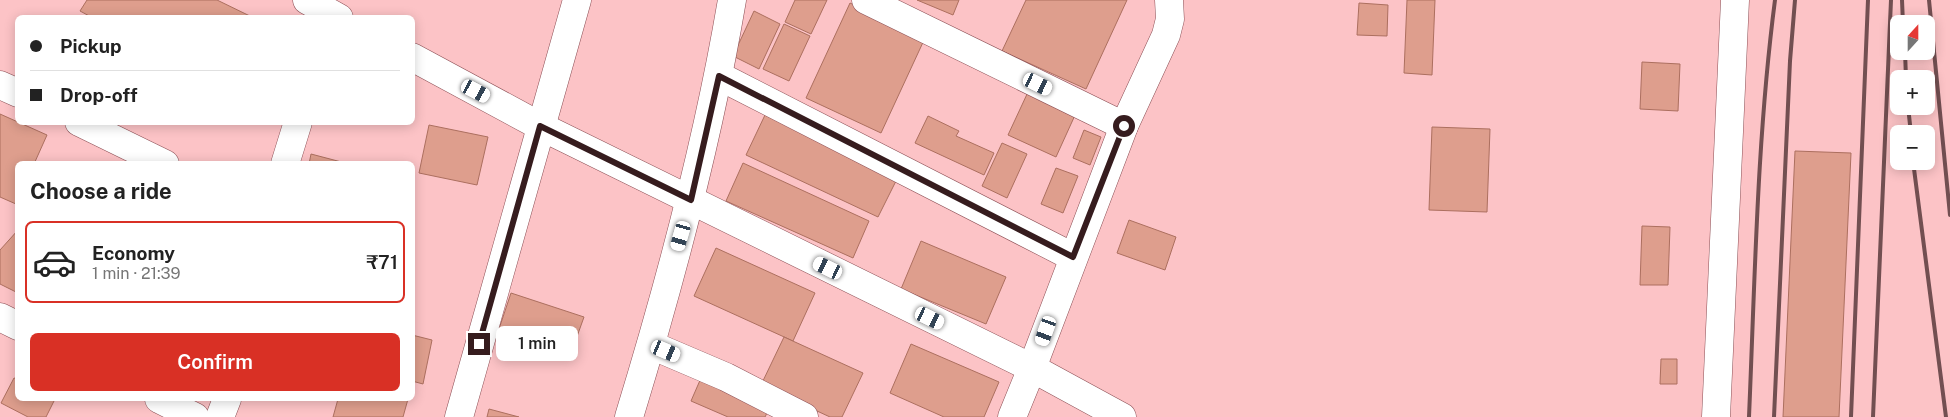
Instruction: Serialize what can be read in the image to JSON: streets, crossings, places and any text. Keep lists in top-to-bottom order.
{
  "north": "top",
  "page": {
    "map_buttons": ["+", "−"],
    "banner": ["Pickup", "Drop-off"],
    "heading": "Choose a ride",
    "list": [
      {
        "name": "Economy",
        "note": "1 min · 21:39",
        "value": "₹71"
      }
    ],
    "buttons": "Confirm",
    "bubble": "1 min"
  }
}
